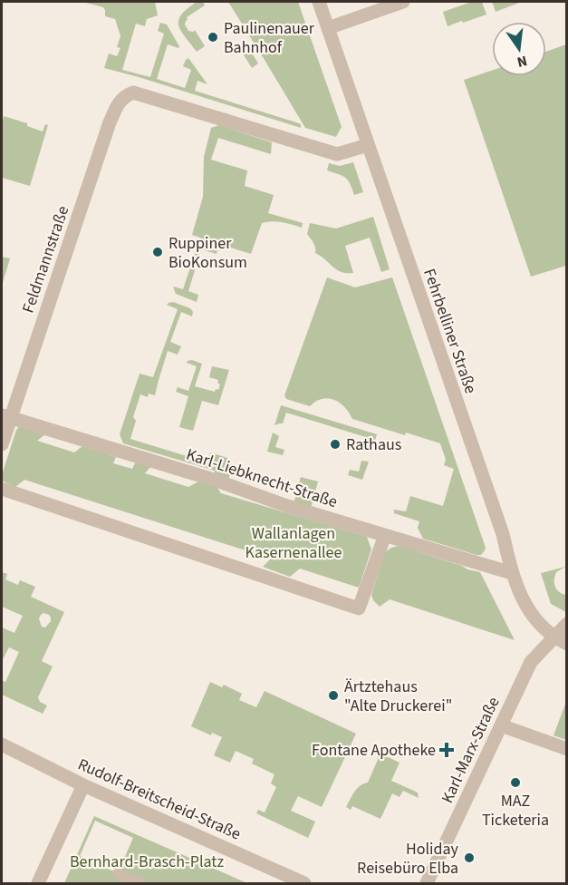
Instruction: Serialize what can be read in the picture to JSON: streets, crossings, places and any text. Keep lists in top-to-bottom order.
{
  "streets": {
    "street": [
      "Feldmannstraße",
      "Fehrbelliner Straße",
      "Karl-Liebknecht-Straße",
      "Karl-Marx-Straße",
      "Rudolf-Breitscheid-Straße"
    ]
  },
  "crossings": [
    ["Feldmannstraße", "Fehrbelliner Straße"],
    ["Feldmannstraße", "Karl-Liebknecht-Straße"],
    ["Fehrbelliner Straße", "Karl-Liebknecht-Straße"],
    ["Fehrbelliner Straße", "Karl-Marx-Straße"]
  ],
  "parks": ["Wallanlagen Kasernenallee", "Bernhard-Brasch-Platz"],
  "places": {
    "other": [
      "Paulinenauer Bahnhof",
      "Ruppiner BioKonsum",
      "Rathaus",
      "Ärtztehaus \"Alte Druckerei\"",
      "MAZ Ticketeria",
      "Holiday Reisebüro Elba"
    ],
    "health": ["Fontane Apotheke"]
  },
  "north": "bottom"
}
